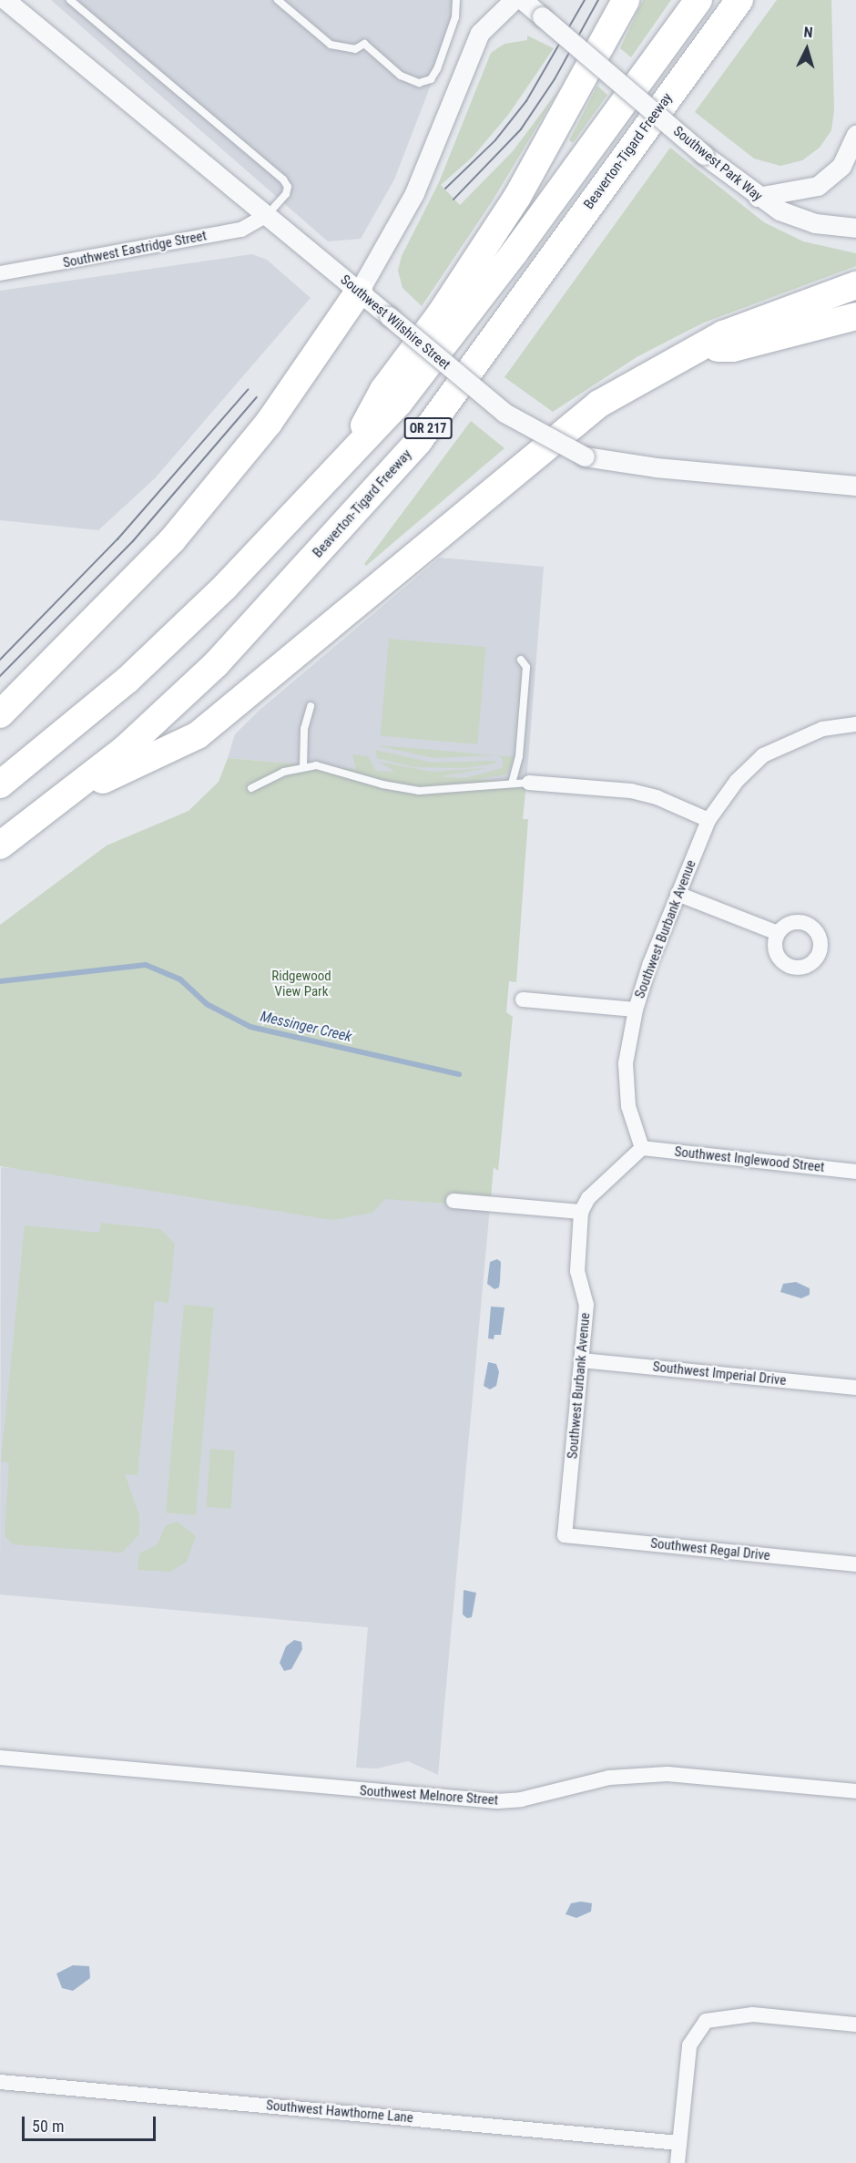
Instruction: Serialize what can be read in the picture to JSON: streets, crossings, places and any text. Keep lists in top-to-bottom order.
{
  "streets": {
    "highway": ["Beaverton-Tigard Freeway", "OR 217"],
    "street": [
      "Southwest Park Way",
      "Southwest Eastridge Street",
      "Southwest Wilshire Street",
      "Southwest Burbank Avenue",
      "Southwest Inglewood Street",
      "Southwest Imperial Drive",
      "Southwest Regal Drive",
      "Southwest Melnore Street",
      "Southwest Hawthorne Lane"
    ]
  },
  "crossings": [
    ["Southwest Eastridge Street", "Southwest Wilshire Street"],
    ["Southwest Burbank Avenue", "Southwest Inglewood Street"],
    ["Southwest Burbank Avenue", "Southwest Imperial Drive"],
    ["Southwest Burbank Avenue", "Southwest Regal Drive"]
  ],
  "water": ["Messinger Creek"],
  "parks": ["Ridgewood View Park"],
  "scale_bar": "50 m",
  "north": "top"
}
